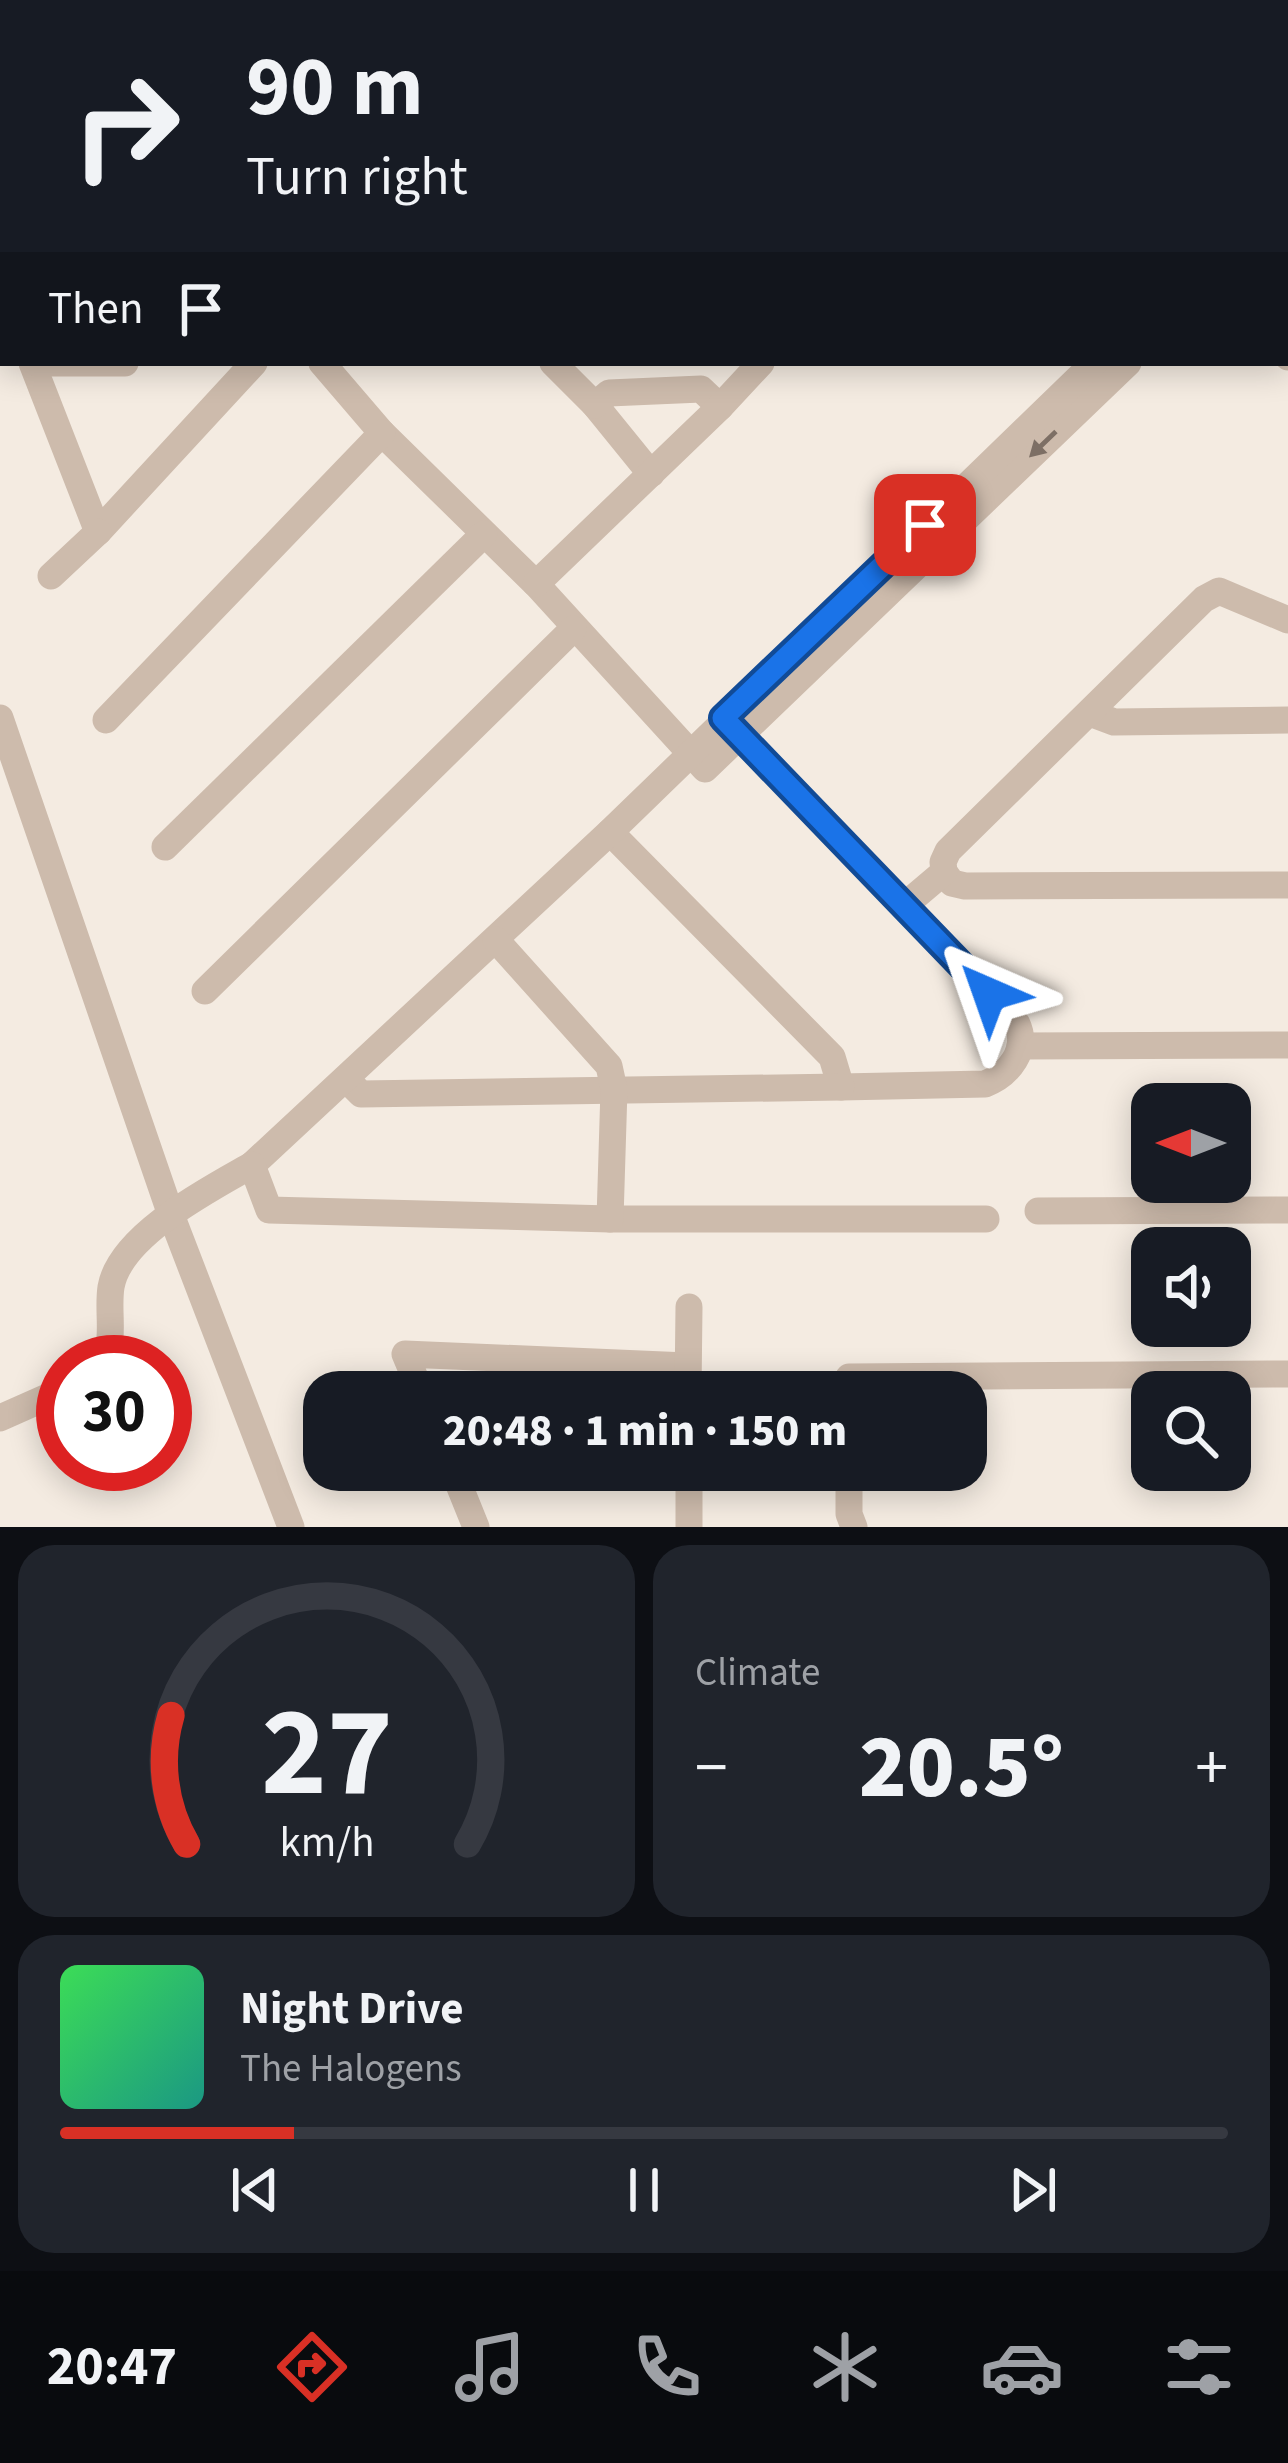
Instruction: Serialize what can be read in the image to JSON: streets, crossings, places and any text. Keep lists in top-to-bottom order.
{
  "north": "left",
  "page": {
    "turn": ["90 m", "Turn right"],
    "then": "Then",
    "limit": "30",
    "trip": "20:48 · 1 min · 150 m",
    "tile": "Climate",
    "heat": ["−", "20.5°", "+"],
    "song": ["Night Drive", "The Halogens"],
    "tabs": "20:47",
    "gauge": ["27", "km/h"]
  }
}
